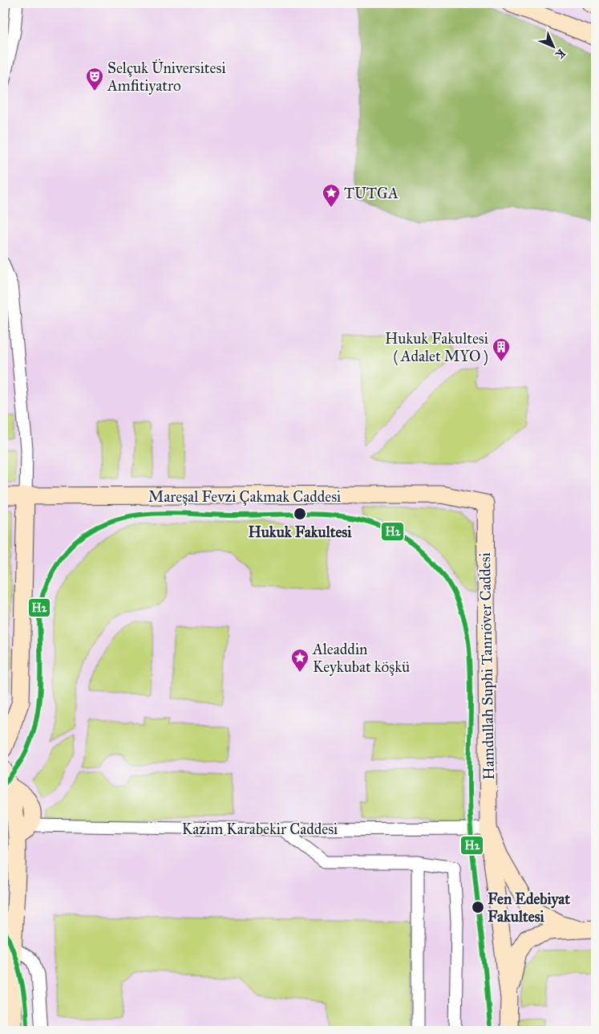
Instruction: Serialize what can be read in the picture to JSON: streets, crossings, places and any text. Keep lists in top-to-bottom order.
{
  "streets": {
    "street": ["Mareşal Fevzi Çakmak Caddesi", "Hamdullah Suphi Tanrıöver Caddesi", "Kazim Karabekir Caddesi"]
  },
  "crossings": [
    ["Mareşal Fevzi Çakmak Caddesi", "Hamdullah Suphi Tanrıöver Caddesi"],
    ["Hamdullah Suphi Tanrıöver Caddesi", "Kazim Karabekir Caddesi"]
  ],
  "places": {
    "theatre": ["Selçuk Üniversitesi Amfitiyatro"],
    "place": ["TUTGA", "Aleaddin Keykubat köşkü"],
    "building": ["Hukuk Fakultesi ( Adalet MYO )"],
    "other": ["Hukuk Fakultesi", "Fen Edebiyat Fakultesi"]
  },
  "lines": ["transit line H2"],
  "north": "bottom right"
}
